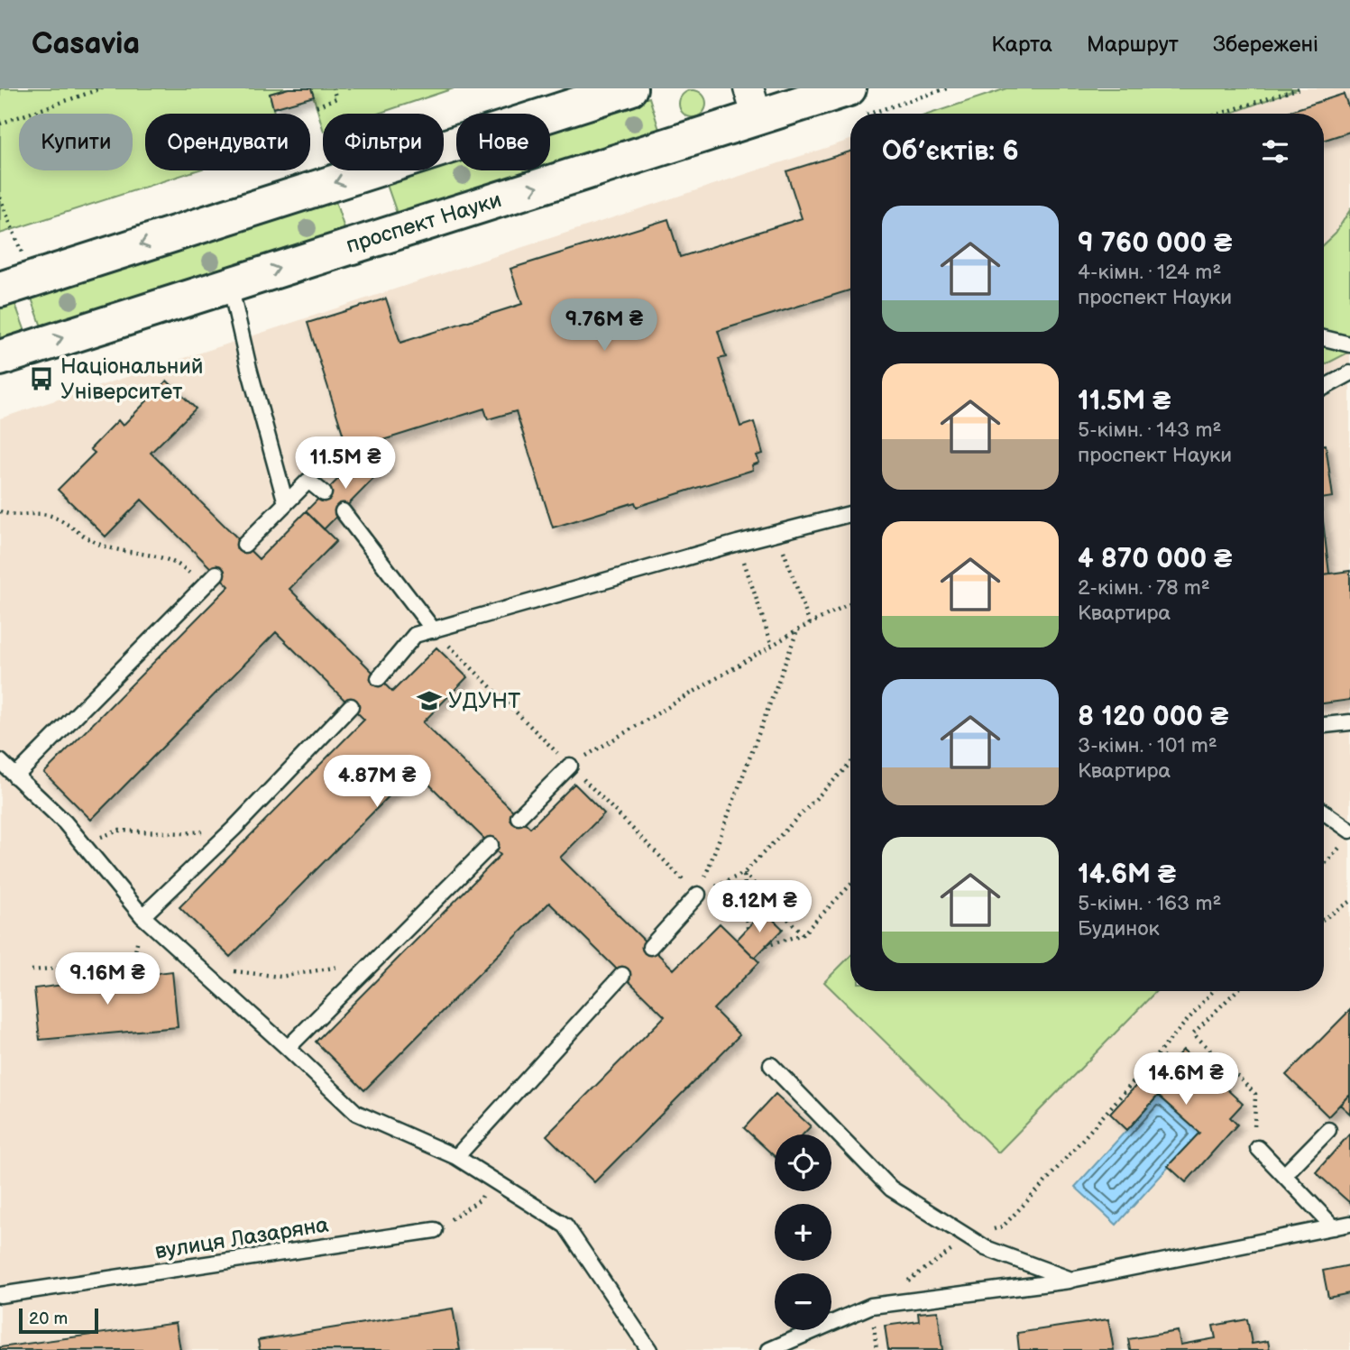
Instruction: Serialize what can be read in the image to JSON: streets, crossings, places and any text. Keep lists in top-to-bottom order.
{
  "streets": {
    "main road": ["проспект Науки"],
    "lane": ["вулиця Лазаряна"]
  },
  "places": {
    "bus stop": ["Національний Університет"],
    "school or university": ["УДУНТ"]
  },
  "scale_bar": "20 m",
  "page": {
    "header": "Casavia",
    "nav": ["Карта", "Маршрут", "Збережені"],
    "chip": [
      "Купити",
      "Орендувати",
      "Фільтри",
      "Нове"
    ],
    "heading": "Об’єктів: 6",
    "list": [
      {
        "name": "9 760 000 ₴",
        "note": "4-кімн. · 124 m² · проспект Науки"
      },
      {
        "name": "11.5M ₴",
        "note": "5-кімн. · 143 m² · проспект Науки"
      },
      {
        "name": "4 870 000 ₴",
        "note": "2-кімн. · 78 m² · Квартира"
      },
      {
        "name": "8 120 000 ₴",
        "note": "3-кімн. · 101 m² · Квартира"
      },
      {
        "name": "14.6M ₴",
        "note": "5-кімн. · 163 m² · Будинок"
      }
    ],
    "price": [
      "9.76M ₴",
      "11.5M ₴",
      "4.87M ₴",
      "8.12M ₴",
      "9.16M ₴",
      "14.6M ₴"
    ],
    "map_buttons": ["+", "−"],
    "scale": "20 m"
  }
}
